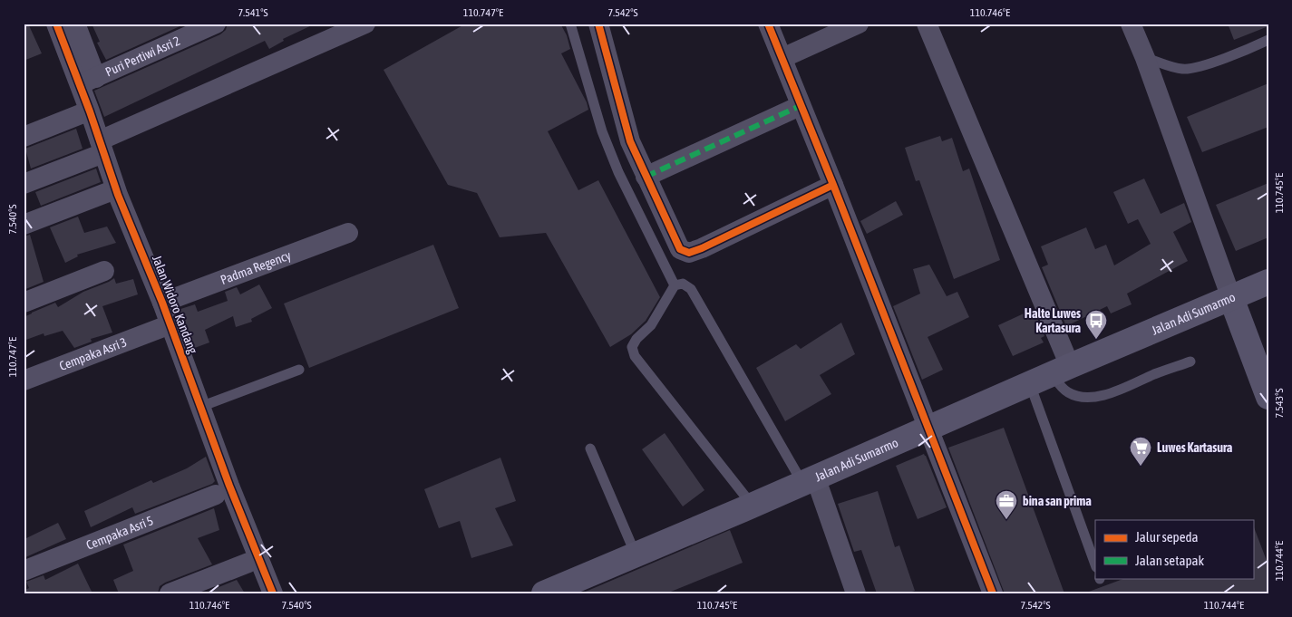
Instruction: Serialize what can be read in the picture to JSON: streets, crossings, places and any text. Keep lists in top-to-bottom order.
{
  "streets": {
    "main road": ["Jalan Adi Sumarmo"],
    "street": [
      "Puri Pertiwi Asri 2",
      "Padma Regency",
      "Jalan Widoro Kandang",
      "Cempaka Asri 3",
      "Cempaka Asri 5"
    ]
  },
  "crossings": [
    ["Puri Pertiwi Asri 2", "Jalan Widoro Kandang"],
    ["Padma Regency", "Jalan Widoro Kandang"]
  ],
  "places": {
    "bus stop": ["Halte Luwes Kartasura"],
    "supermarket": ["Luwes Kartasura"],
    "office": ["bina san prima"]
  },
  "legend": ["Jalur sepeda", "Jalan setapak"],
  "coordinates": [
    "7.541°S",
    "110.747°E",
    "7.542°S",
    "110.746°E",
    "110.745°E",
    "7.540°S",
    "7.543°S",
    "110.744°E"
  ]
}
